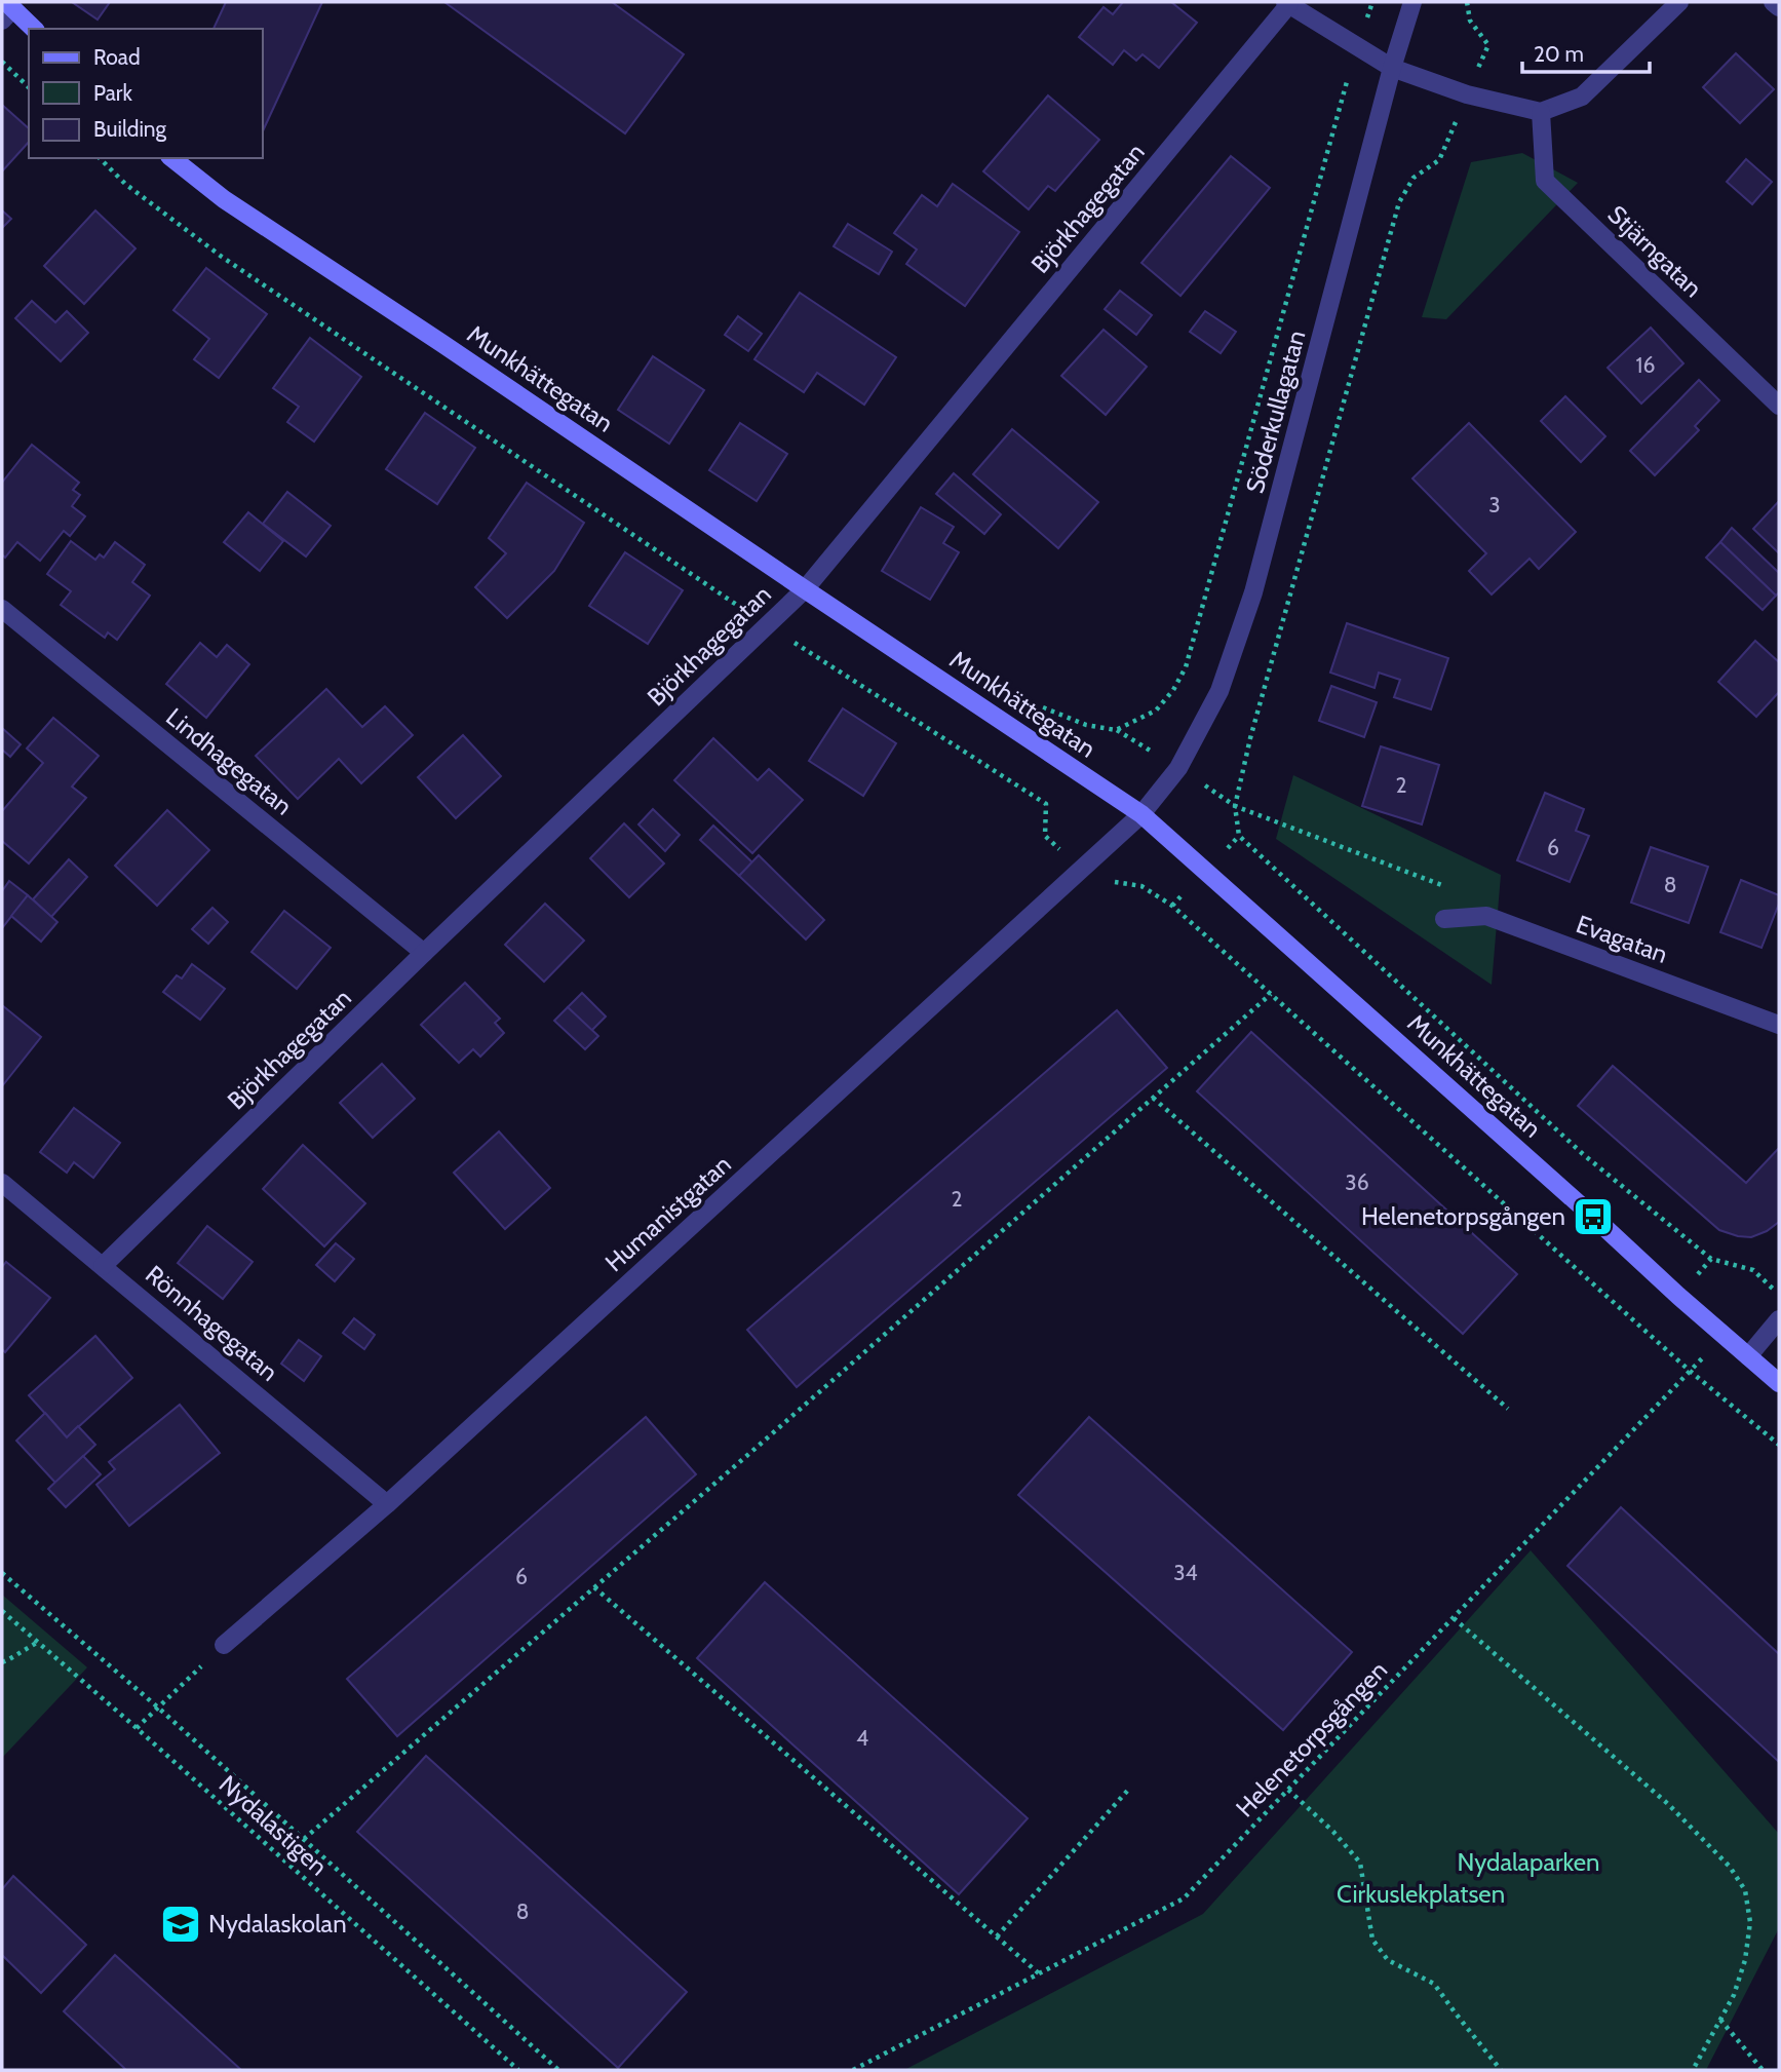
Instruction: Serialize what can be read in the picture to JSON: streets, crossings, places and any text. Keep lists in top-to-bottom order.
{
  "streets": {
    "main road": ["Munkhättegatan"],
    "street": [
      "Björkhagegatan",
      "Stjärngatan",
      "Söderkullagatan",
      "Lindhagegatan",
      "Evagatan",
      "Humanistgatan",
      "Rönnhagegatan"
    ],
    "path": ["Helenetorpsgången", "Nydalastigen"]
  },
  "crossings": [
    ["Björkhagegatan", "Munkhättegatan"],
    ["Björkhagegatan", "Lindhagegatan"],
    ["Björkhagegatan", "Rönnhagegatan"],
    ["Munkhättegatan", "Söderkullagatan"],
    ["Munkhättegatan", "Humanistgatan"],
    ["Munkhättegatan", "Helenetorpsgången"],
    ["Söderkullagatan", "Humanistgatan"],
    ["Humanistgatan", "Rönnhagegatan"]
  ],
  "parks": ["Nydalaparken", "Cirkuslekplatsen"],
  "places": {
    "bus stop": ["Helenetorpsgången"],
    "school or university": ["Nydalaskolan"]
  },
  "house_numbers": [
    "16",
    "3",
    "2",
    "6",
    "8",
    "36",
    "2",
    "34",
    "6",
    "4",
    "8"
  ],
  "legend": ["Road", "Park", "Building"],
  "scale_bar": "20 m"
}
